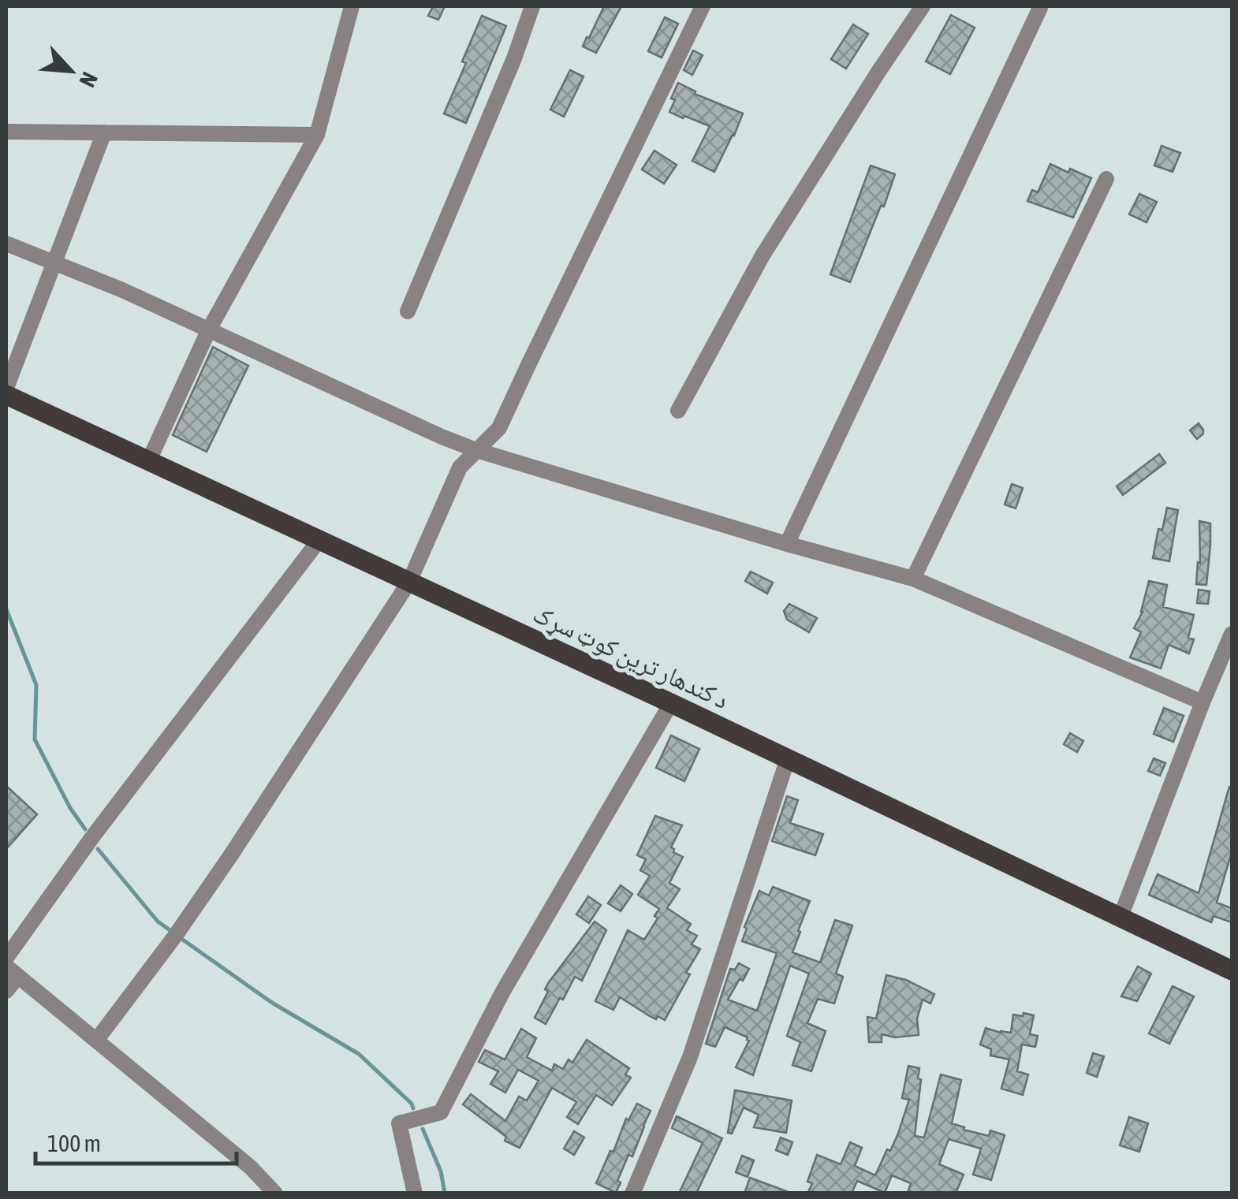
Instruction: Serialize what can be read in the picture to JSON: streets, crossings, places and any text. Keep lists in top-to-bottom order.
{
  "streets": {
    "main road": ["د کندهار ترين کوټ سړک"]
  },
  "scale_bar": "100 m",
  "north": "bottom right"
}
